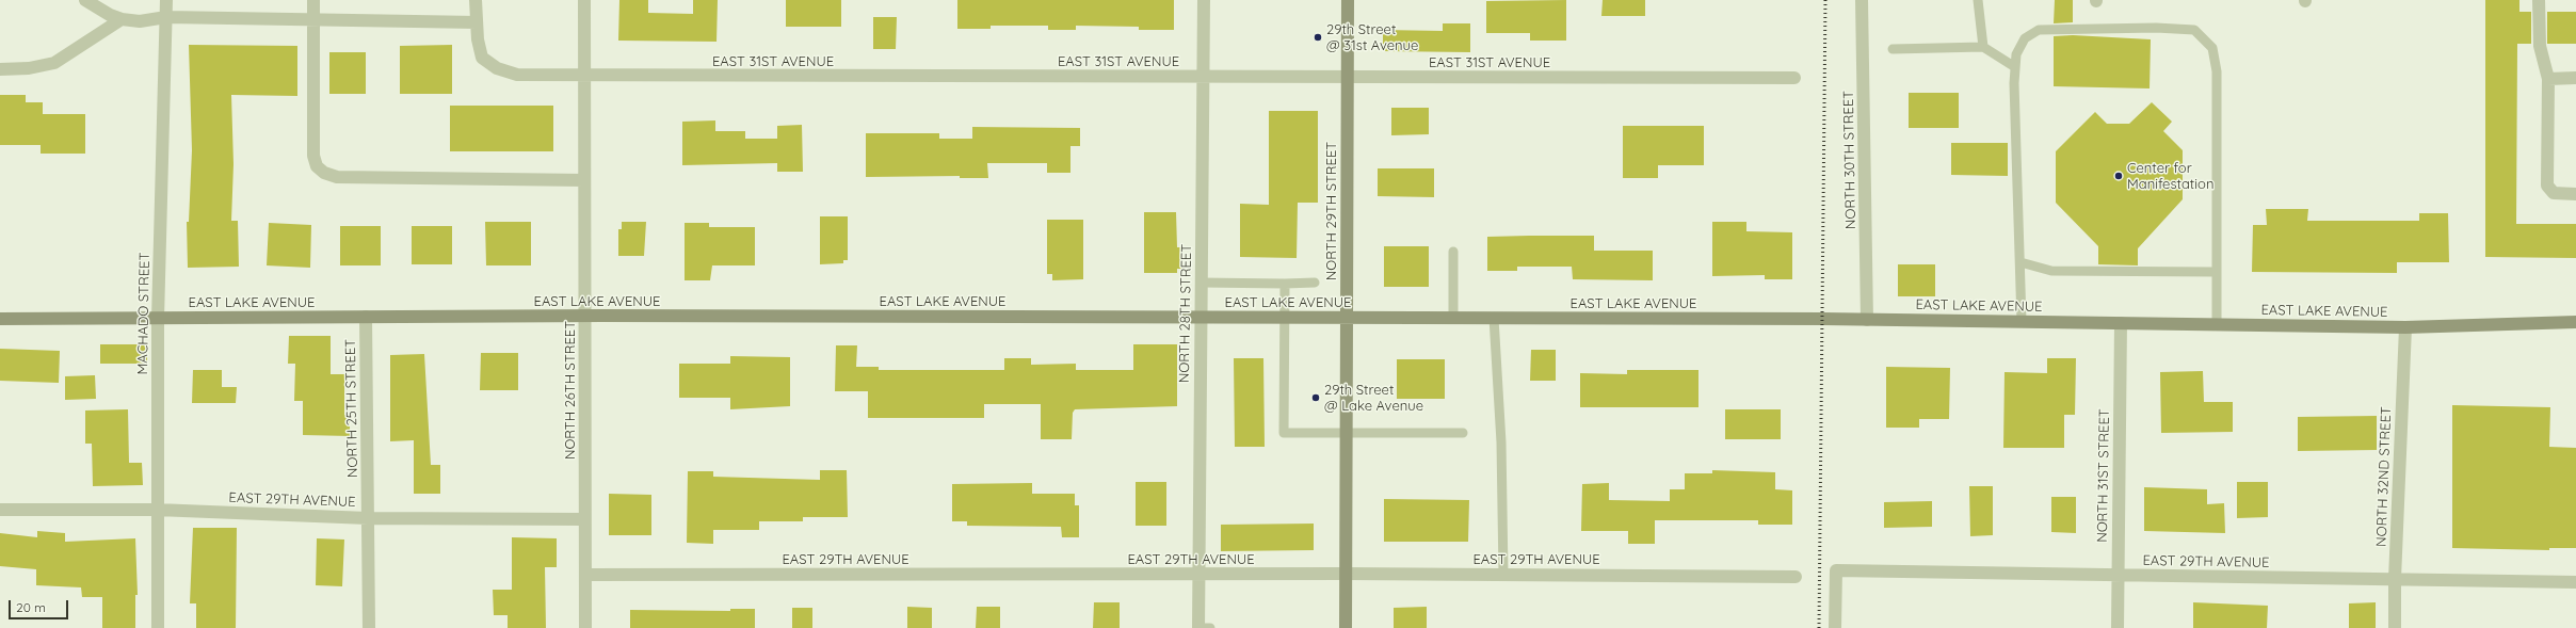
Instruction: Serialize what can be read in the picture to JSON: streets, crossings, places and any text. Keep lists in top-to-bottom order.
{
  "streets": {
    "street": [
      "EAST 31ST AVENUE",
      "NORTH 30TH STREET",
      "NORTH 29TH STREET",
      "EAST LAKE AVENUE",
      "MACHADO STREET",
      "NORTH 28TH STREET",
      "NORTH 26TH STREET",
      "NORTH 25TH STREET",
      "NORTH 31ST STREET",
      "NORTH 32ND STREET",
      "EAST 29TH AVENUE"
    ]
  },
  "crossings": [
    ["EAST 31ST AVENUE", "NORTH 29TH STREET"],
    ["EAST 31ST AVENUE", "NORTH 28TH STREET"],
    ["EAST 31ST AVENUE", "NORTH 26TH STREET"],
    ["NORTH 30TH STREET", "EAST LAKE AVENUE"],
    ["NORTH 29TH STREET", "EAST LAKE AVENUE"],
    ["NORTH 29TH STREET", "EAST 29TH AVENUE"],
    ["EAST LAKE AVENUE", "MACHADO STREET"],
    ["EAST LAKE AVENUE", "NORTH 28TH STREET"],
    ["EAST LAKE AVENUE", "NORTH 26TH STREET"],
    ["EAST LAKE AVENUE", "NORTH 25TH STREET"],
    ["EAST LAKE AVENUE", "NORTH 31ST STREET"],
    ["EAST LAKE AVENUE", "NORTH 32ND STREET"],
    ["MACHADO STREET", "EAST 29TH AVENUE"],
    ["NORTH 28TH STREET", "EAST 29TH AVENUE"],
    ["NORTH 26TH STREET", "EAST 29TH AVENUE"],
    ["NORTH 25TH STREET", "EAST 29TH AVENUE"],
    ["NORTH 31ST STREET", "EAST 29TH AVENUE"],
    ["NORTH 32ND STREET", "EAST 29TH AVENUE"]
  ],
  "places": ["29th Street @ 31st Avenue", "Center for Manifestation", "29th Street @ Lake Avenue"],
  "scale_bar": "20 m"
}
